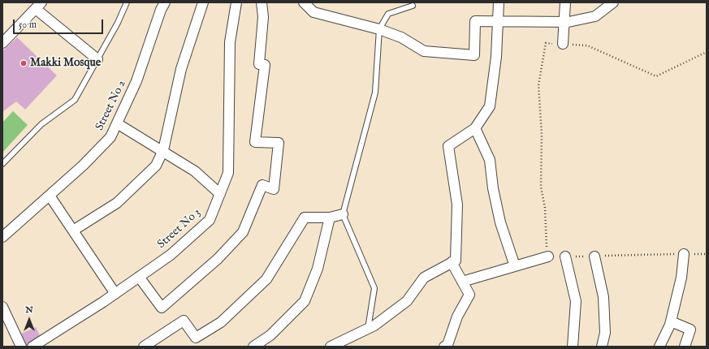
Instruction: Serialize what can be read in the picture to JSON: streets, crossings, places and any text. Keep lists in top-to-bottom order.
{
  "streets": {
    "street": ["Street No 2", "Street No 3"]
  },
  "places": ["Makki Mosque"],
  "scale_bar": "50 m",
  "north": "top"
}
